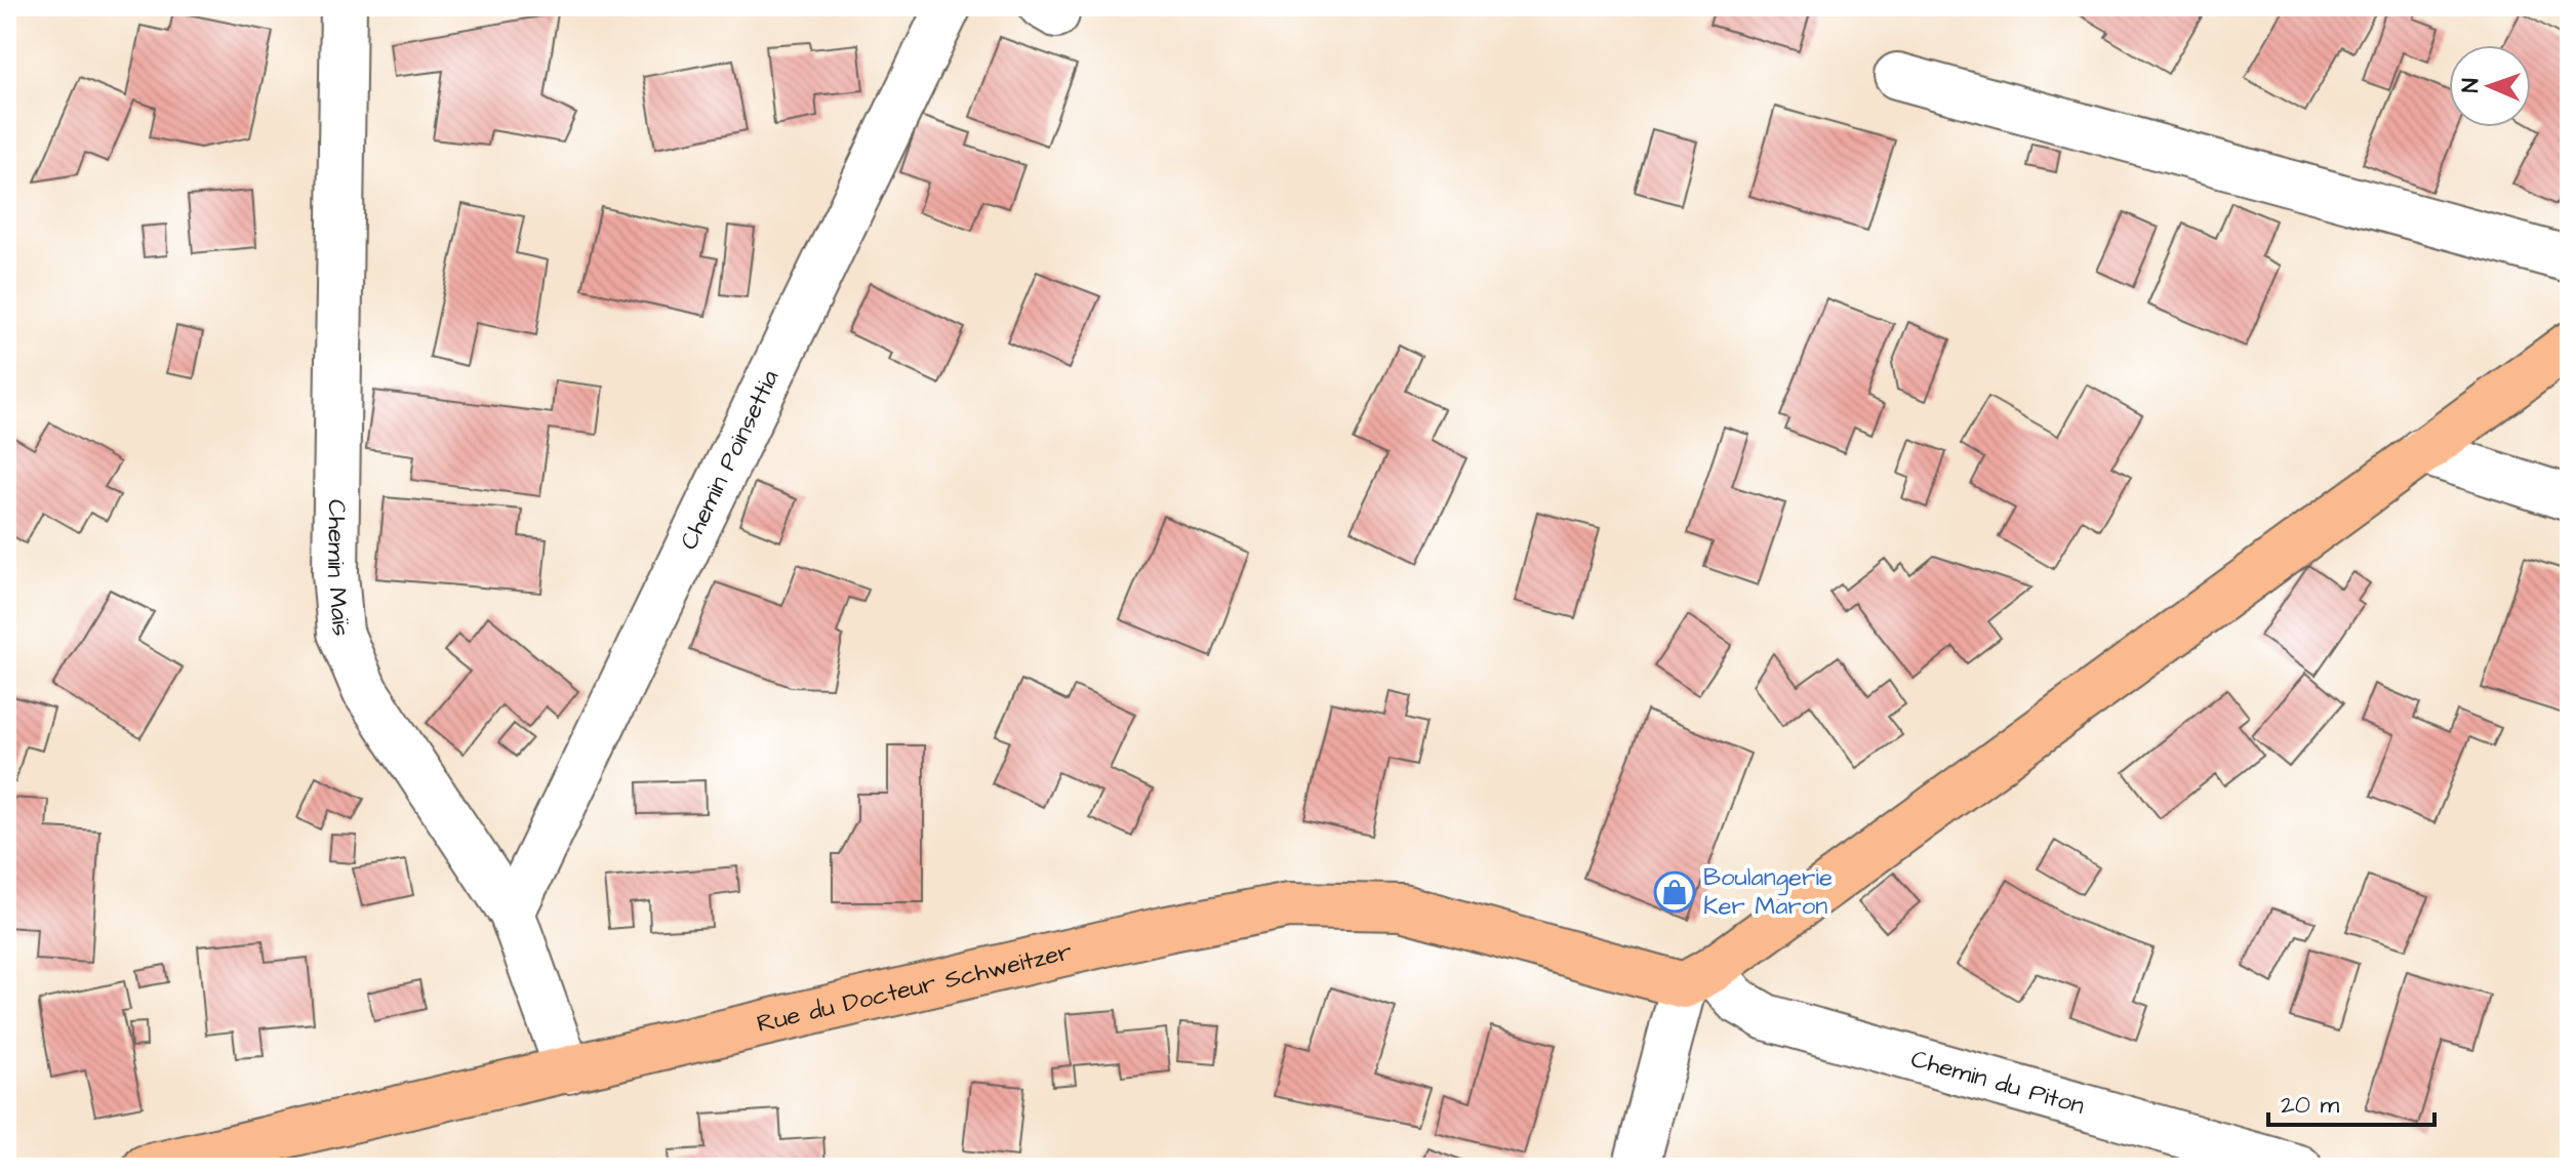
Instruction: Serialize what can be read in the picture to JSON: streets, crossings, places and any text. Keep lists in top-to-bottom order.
{
  "streets": {
    "main road": ["Rue du Docteur Schweitzer"],
    "street": ["Chemin Poinsettia", "Chemin Maïs", "Chemin du Piton"]
  },
  "crossings": [
    ["Chemin Poinsettia", "Chemin Maïs"],
    ["Chemin Maïs", "Rue du Docteur Schweitzer"],
    ["Rue du Docteur Schweitzer", "Chemin du Piton"]
  ],
  "places": {
    "shop": ["Boulangerie Ker Maron"]
  },
  "scale_bar": "20 m",
  "north": "left"
}
